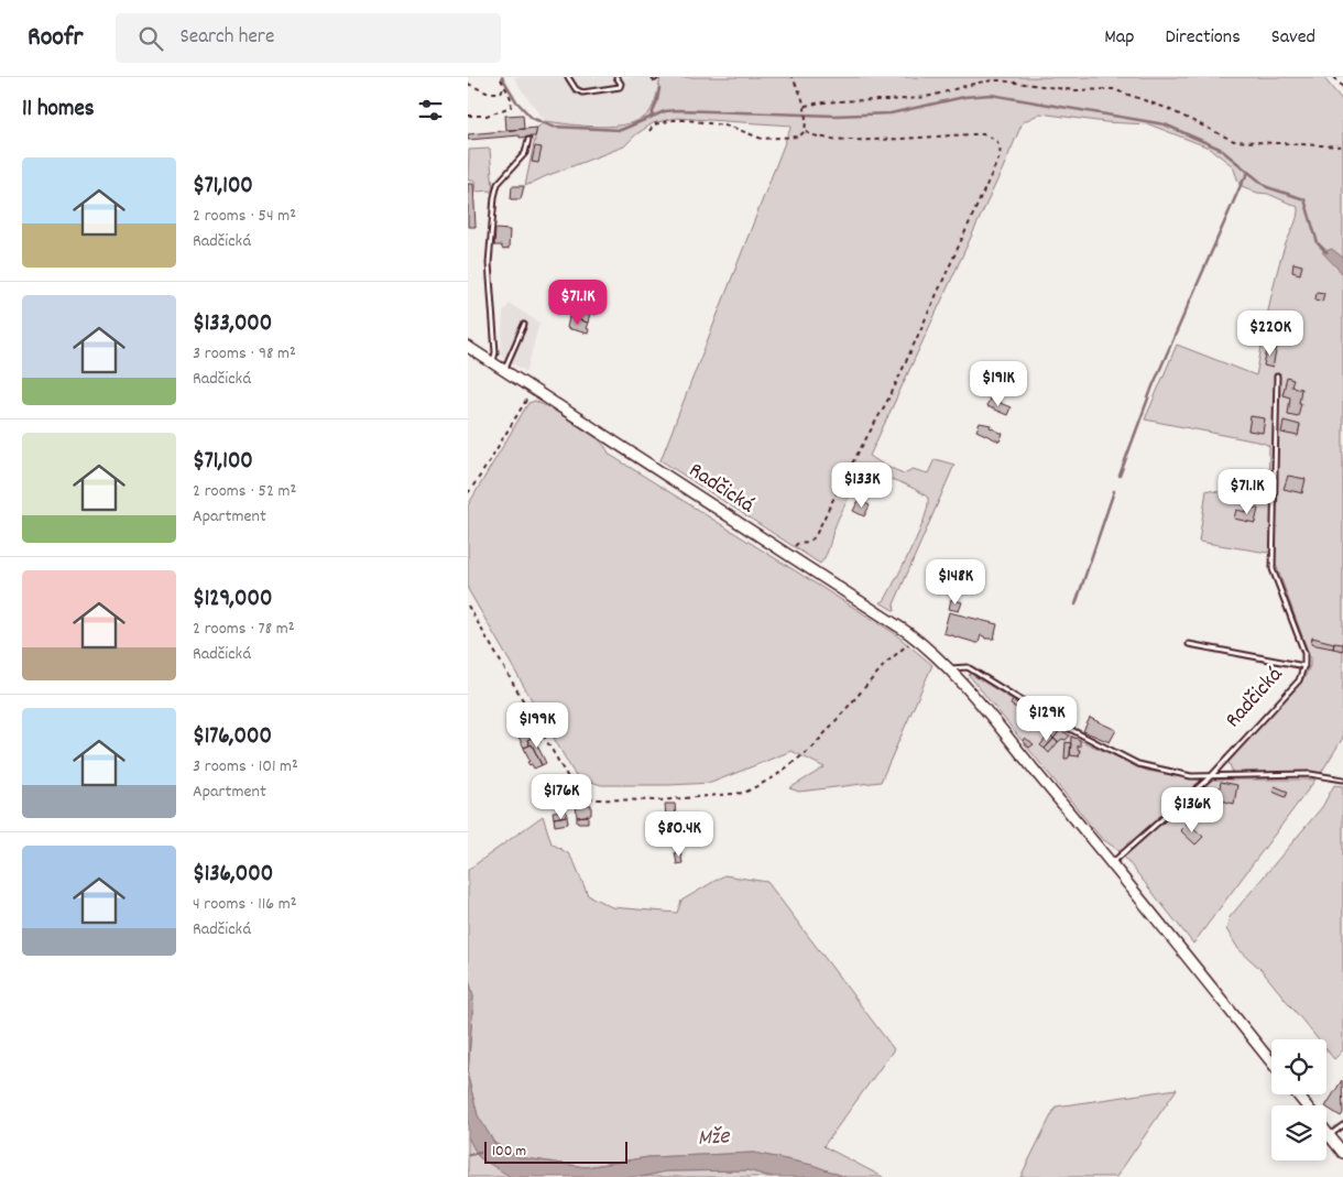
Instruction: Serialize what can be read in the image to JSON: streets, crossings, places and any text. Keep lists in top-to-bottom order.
{
  "streets": {
    "street": ["Radčická"]
  },
  "water": ["Mže"],
  "scale_bar": "100 m",
  "page": {
    "header": "Roofr",
    "search": "Search here",
    "nav": ["Map", "Directions", "Saved"],
    "heading": "11 homes",
    "list": [
      {
        "name": "$71,100",
        "note": "2 rooms · 54 m² · Radčická"
      },
      {
        "name": "$133,000",
        "note": "3 rooms · 98 m² · Radčická"
      },
      {
        "name": "$71,100",
        "note": "2 rooms · 52 m² · Apartment"
      },
      {
        "name": "$129,000",
        "note": "2 rooms · 78 m² · Radčická"
      },
      {
        "name": "$176,000",
        "note": "3 rooms · 101 m² · Apartment"
      },
      {
        "name": "$136,000",
        "note": "4 rooms · 116 m² · Radčická"
      }
    ],
    "price": [
      "$71.1K",
      "$220K",
      "$191K",
      "$133K",
      "$71.1K",
      "$148K",
      "$129K",
      "$199K",
      "$176K",
      "$136K",
      "$80.4K"
    ],
    "scale": "100 m"
  }
}
